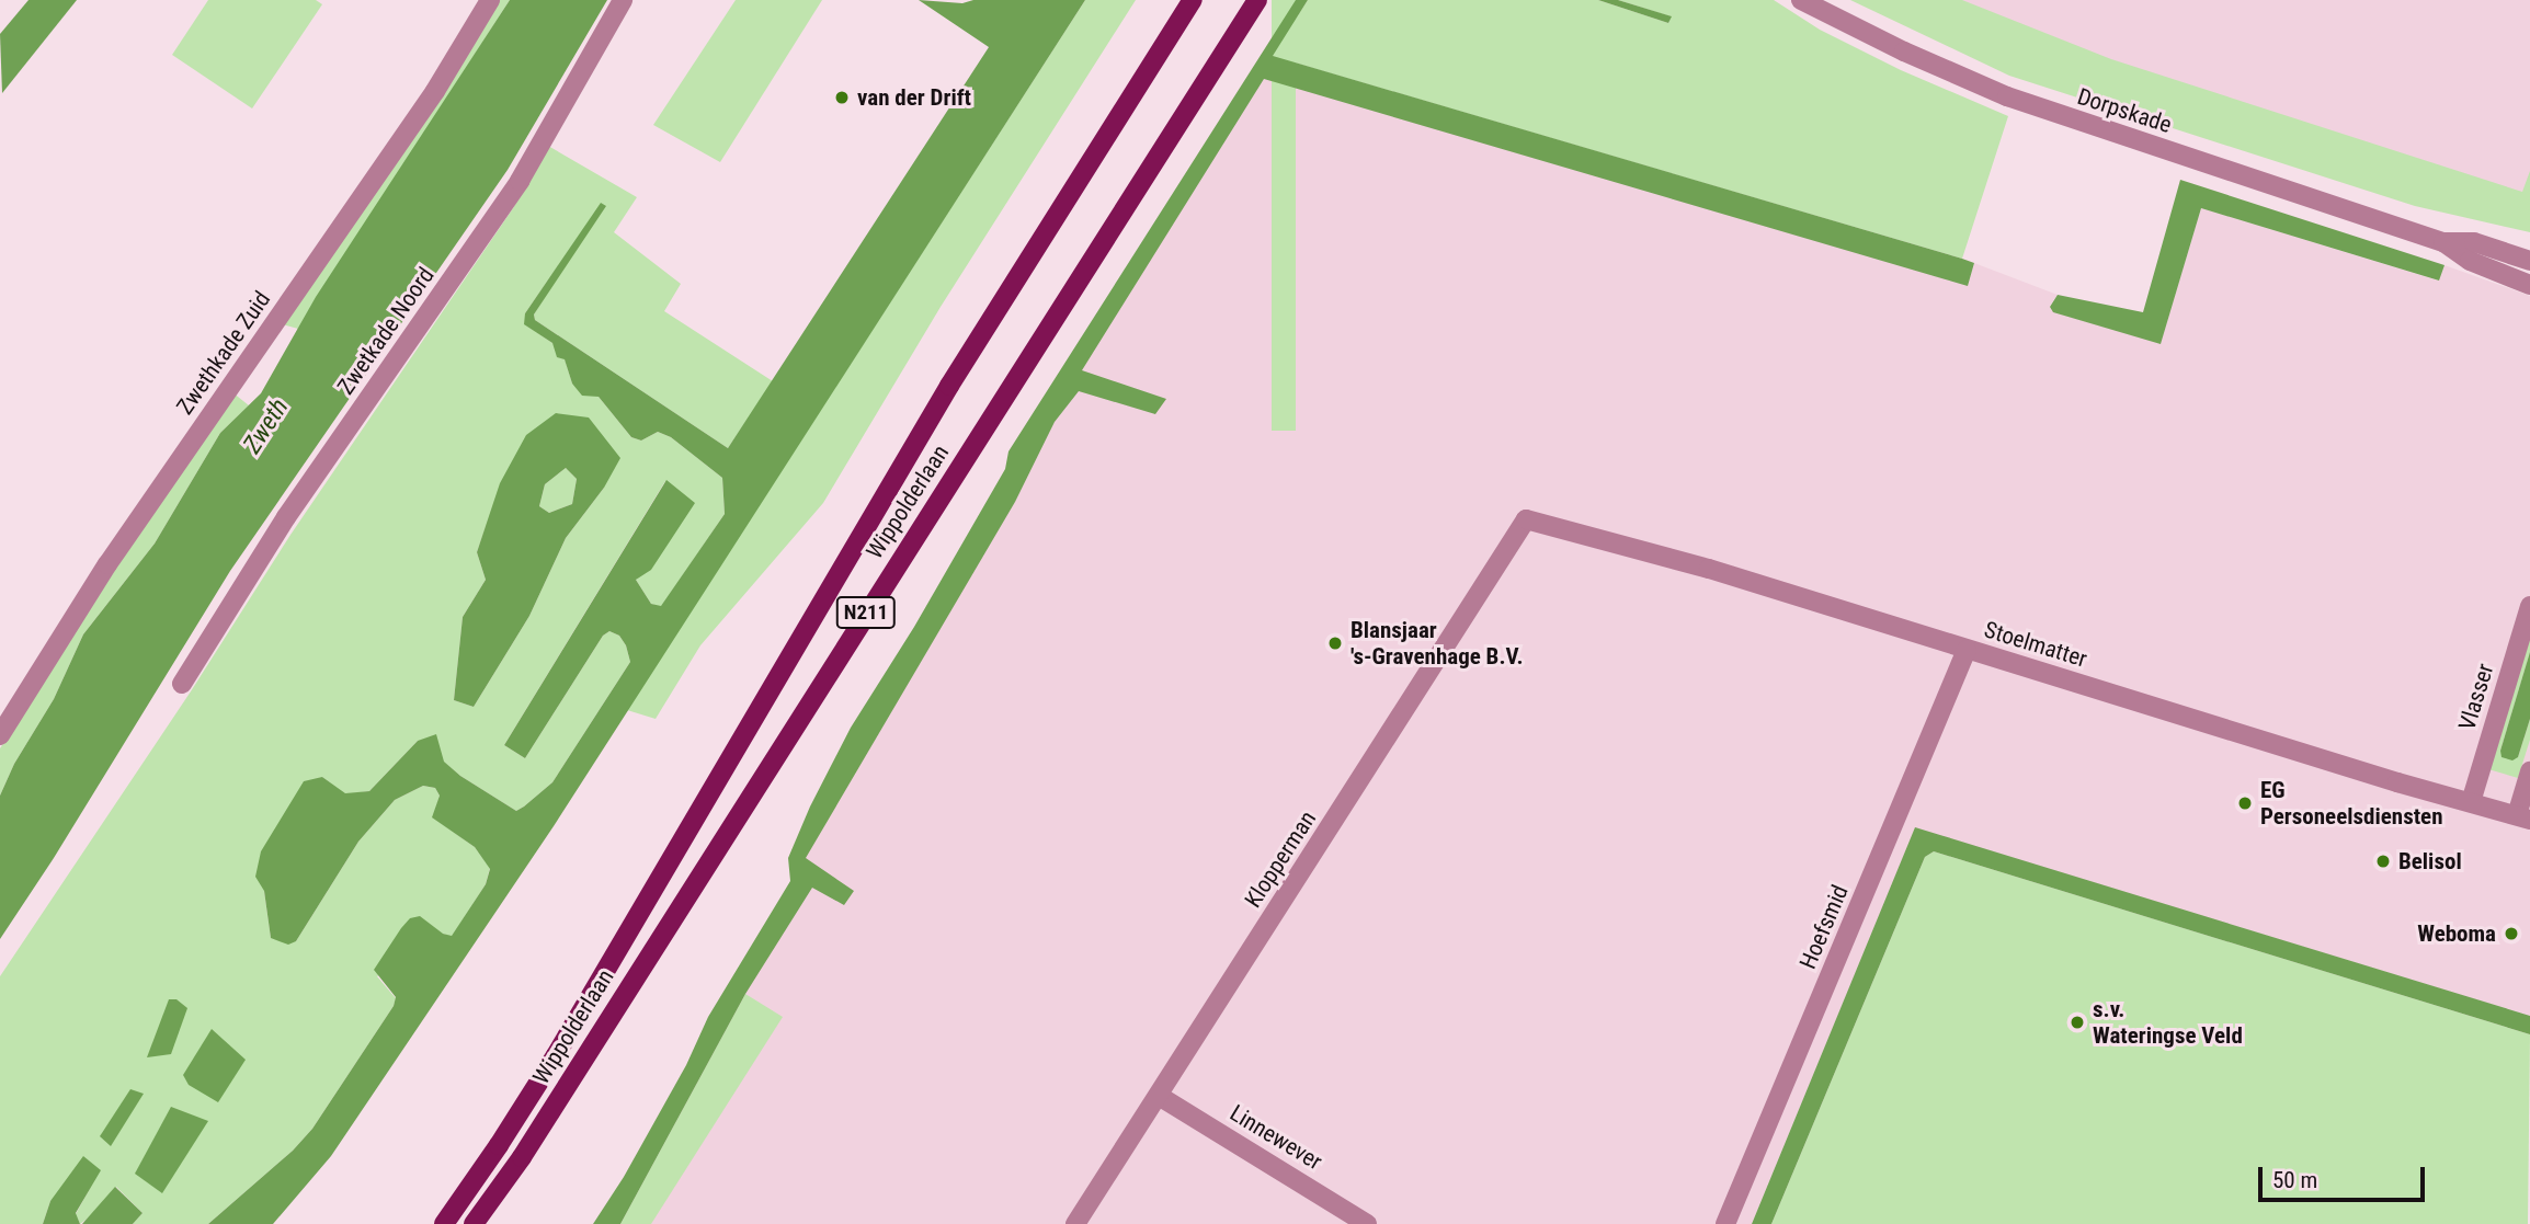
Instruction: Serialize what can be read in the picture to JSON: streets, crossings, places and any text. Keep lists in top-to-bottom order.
{
  "streets": {
    "main road": ["Wippolderlaan", "N211"],
    "street": [
      "Dorpskade",
      "Zwetkade Noord",
      "Zwethkade Zuid",
      "Stoelmatter",
      "Vlasser",
      "Klopperman",
      "Hoefsmid",
      "Linnewever"
    ]
  },
  "crossings": [
    ["Stoelmatter", "Vlasser"],
    ["Stoelmatter", "Klopperman"],
    ["Stoelmatter", "Hoefsmid"],
    ["Klopperman", "Linnewever"]
  ],
  "water": ["Zweth"],
  "places": [
    "van der Drift",
    "Blansjaar 's-Gravenhage B.V.",
    "EG Personeelsdiensten",
    "Belisol",
    "Weboma",
    "s.v. Wateringse Veld"
  ],
  "scale_bar": "50 m"
}
